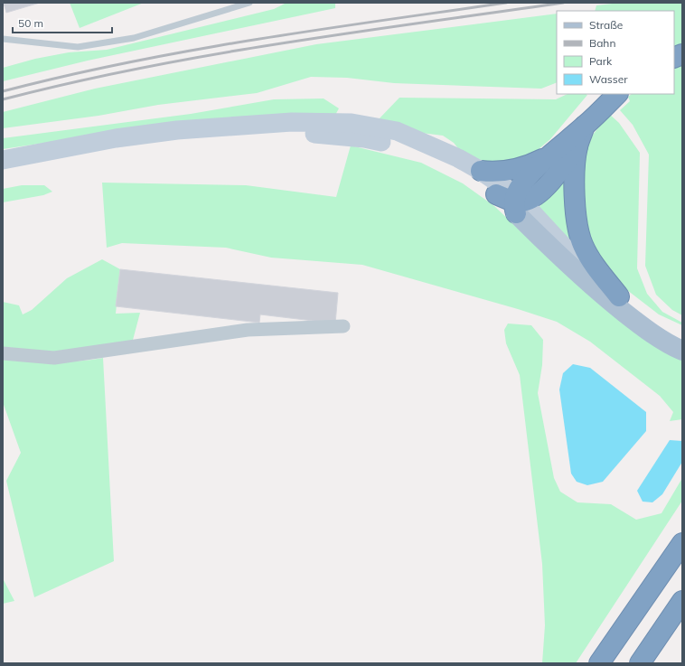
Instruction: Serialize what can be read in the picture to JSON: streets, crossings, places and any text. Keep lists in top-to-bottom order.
{
  "legend": [
    "Straße",
    "Bahn",
    "Park",
    "Wasser"
  ],
  "scale_bar": "50 m"
}
